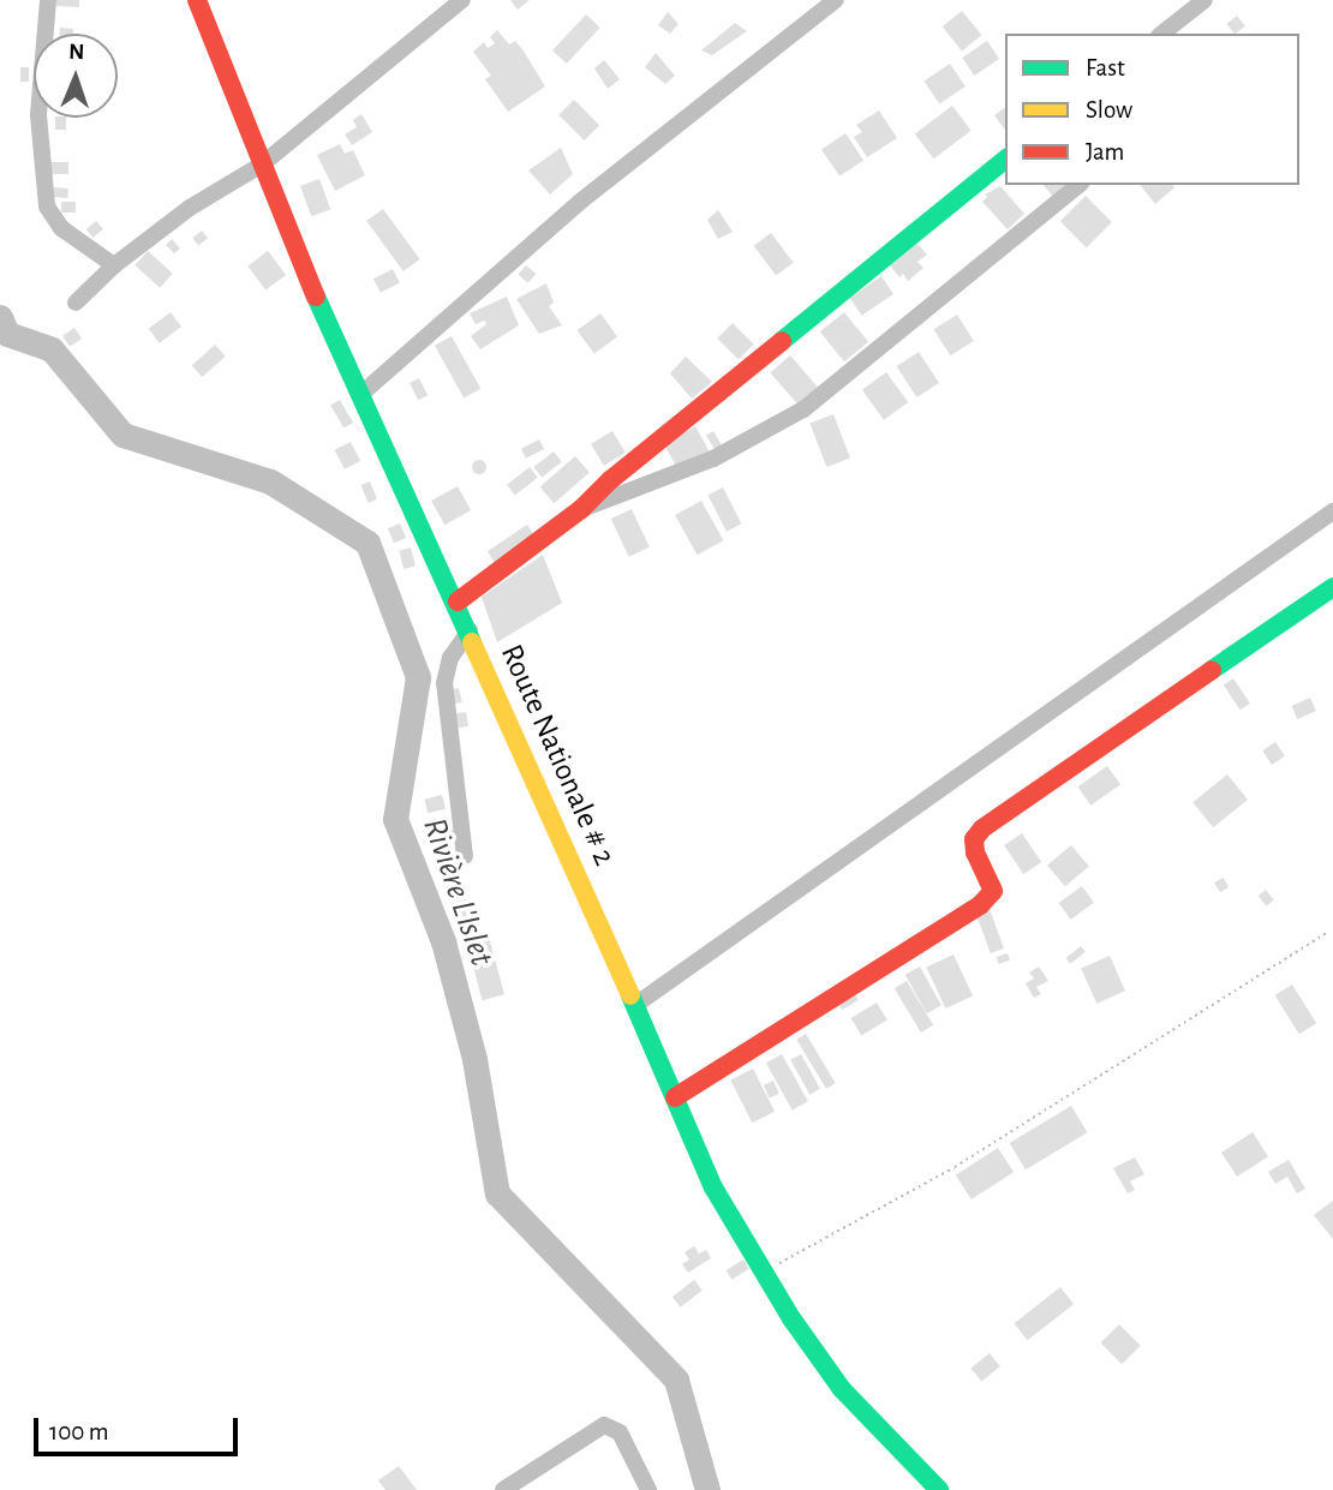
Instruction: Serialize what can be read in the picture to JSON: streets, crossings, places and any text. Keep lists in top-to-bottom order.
{
  "streets": {
    "main road": ["Route Nationale # 2"]
  },
  "water": ["Rivière L'Islet"],
  "legend": ["Fast", "Slow", "Jam"],
  "scale_bar": "100 m",
  "north": "top"
}
